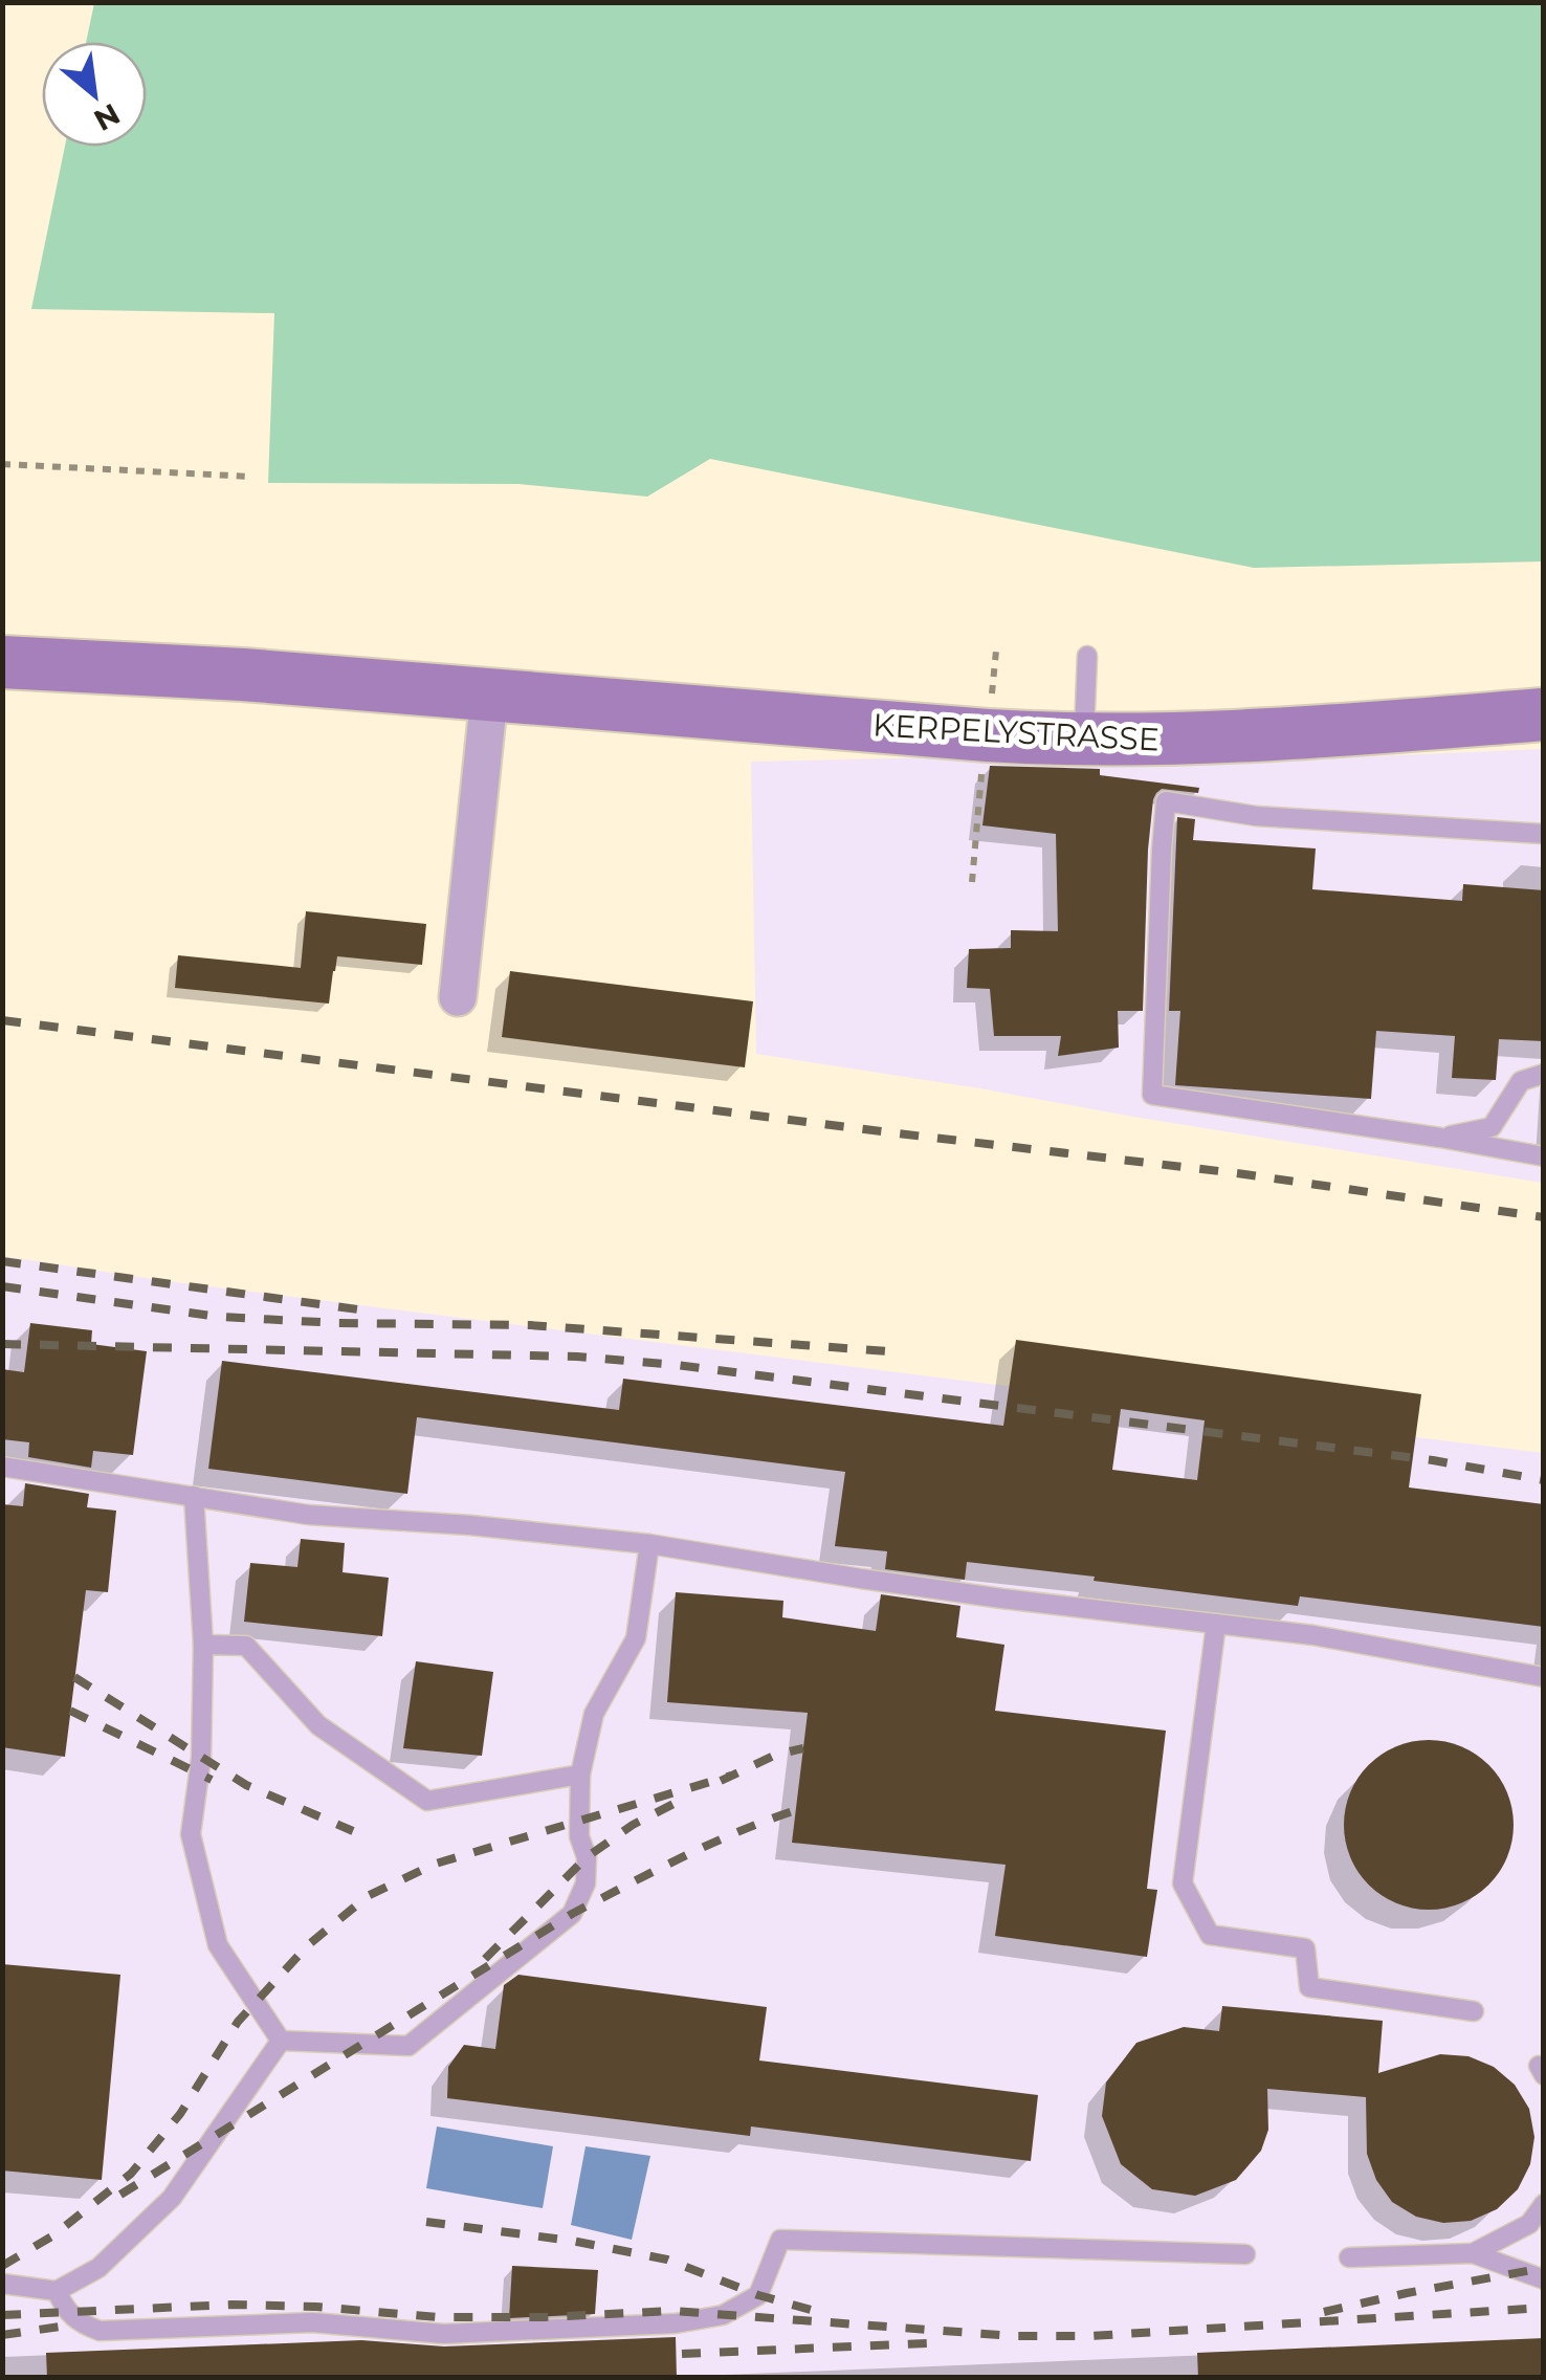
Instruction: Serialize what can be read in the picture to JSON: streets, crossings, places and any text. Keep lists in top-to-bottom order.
{
  "streets": {
    "main road": ["KERPELYSTRASSE"]
  },
  "north": "bottom right"
}
